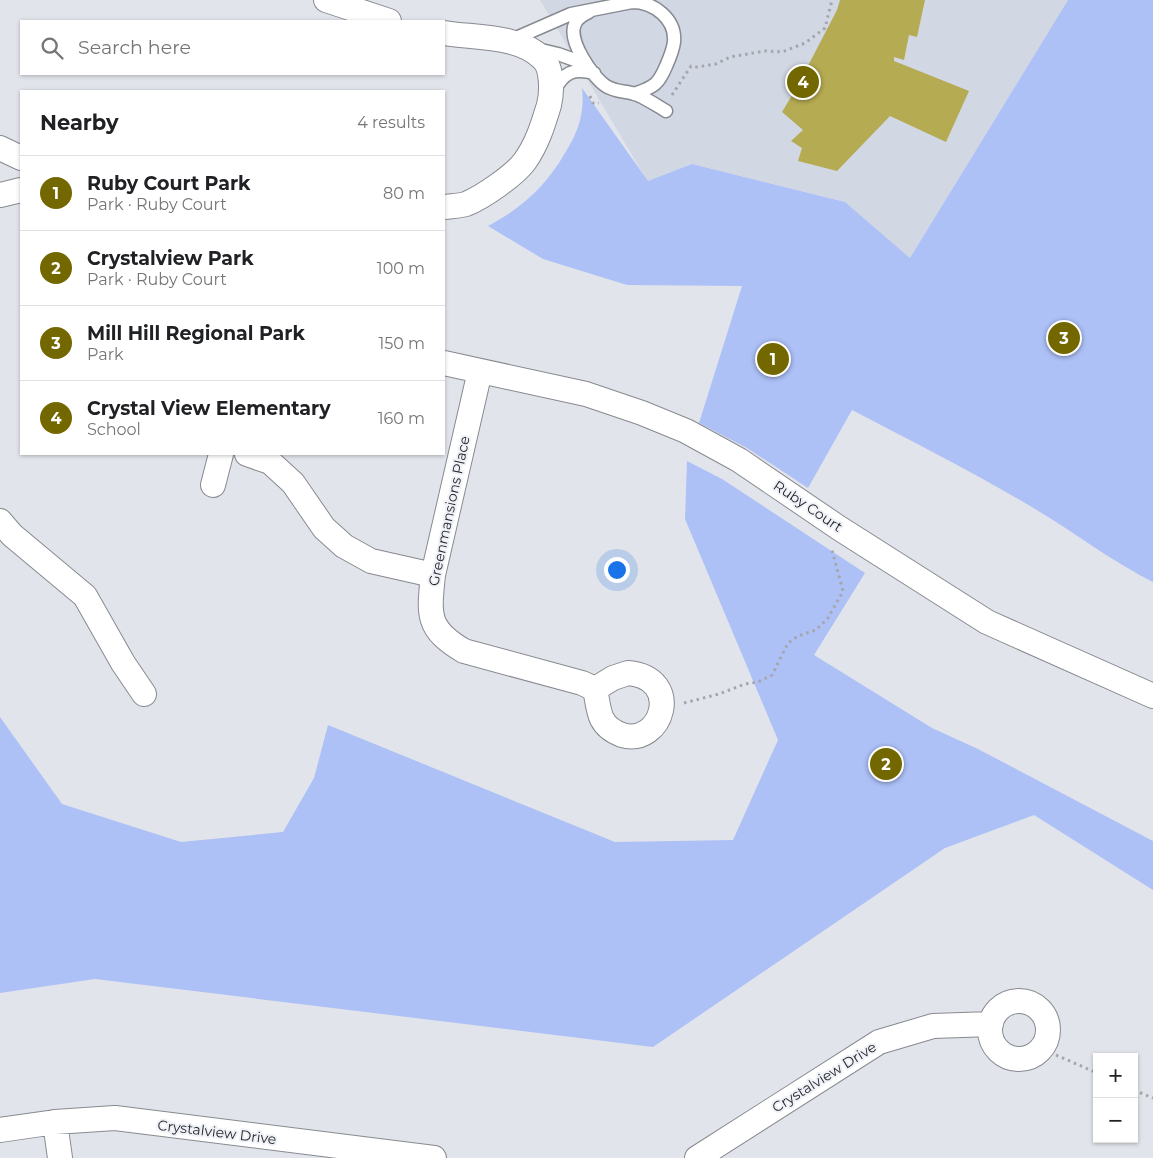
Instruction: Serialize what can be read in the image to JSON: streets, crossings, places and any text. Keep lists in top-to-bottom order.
{
  "streets": {
    "street": ["Ruby Court", "Greenmansions Place", "Crystalview Drive"]
  },
  "crossings": [
    ["Ruby Court", "Greenmansions Place"]
  ],
  "page": {
    "search": "Search here",
    "pins": [
      "4",
      "3",
      "1",
      "2"
    ],
    "heading": ["Nearby", "4 results"],
    "list": [
      {
        "mark": "1",
        "name": "Ruby Court Park",
        "note": "Park · Ruby Court",
        "value": "80 m"
      },
      {
        "mark": "2",
        "name": "Crystalview Park",
        "note": "Park · Ruby Court",
        "value": "100 m"
      },
      {
        "mark": "3",
        "name": "Mill Hill Regional Park",
        "note": "Park",
        "value": "150 m"
      },
      {
        "mark": "4",
        "name": "Crystal View Elementary",
        "note": "School",
        "value": "160 m"
      }
    ],
    "map_buttons": ["+", "−"]
  }
}
